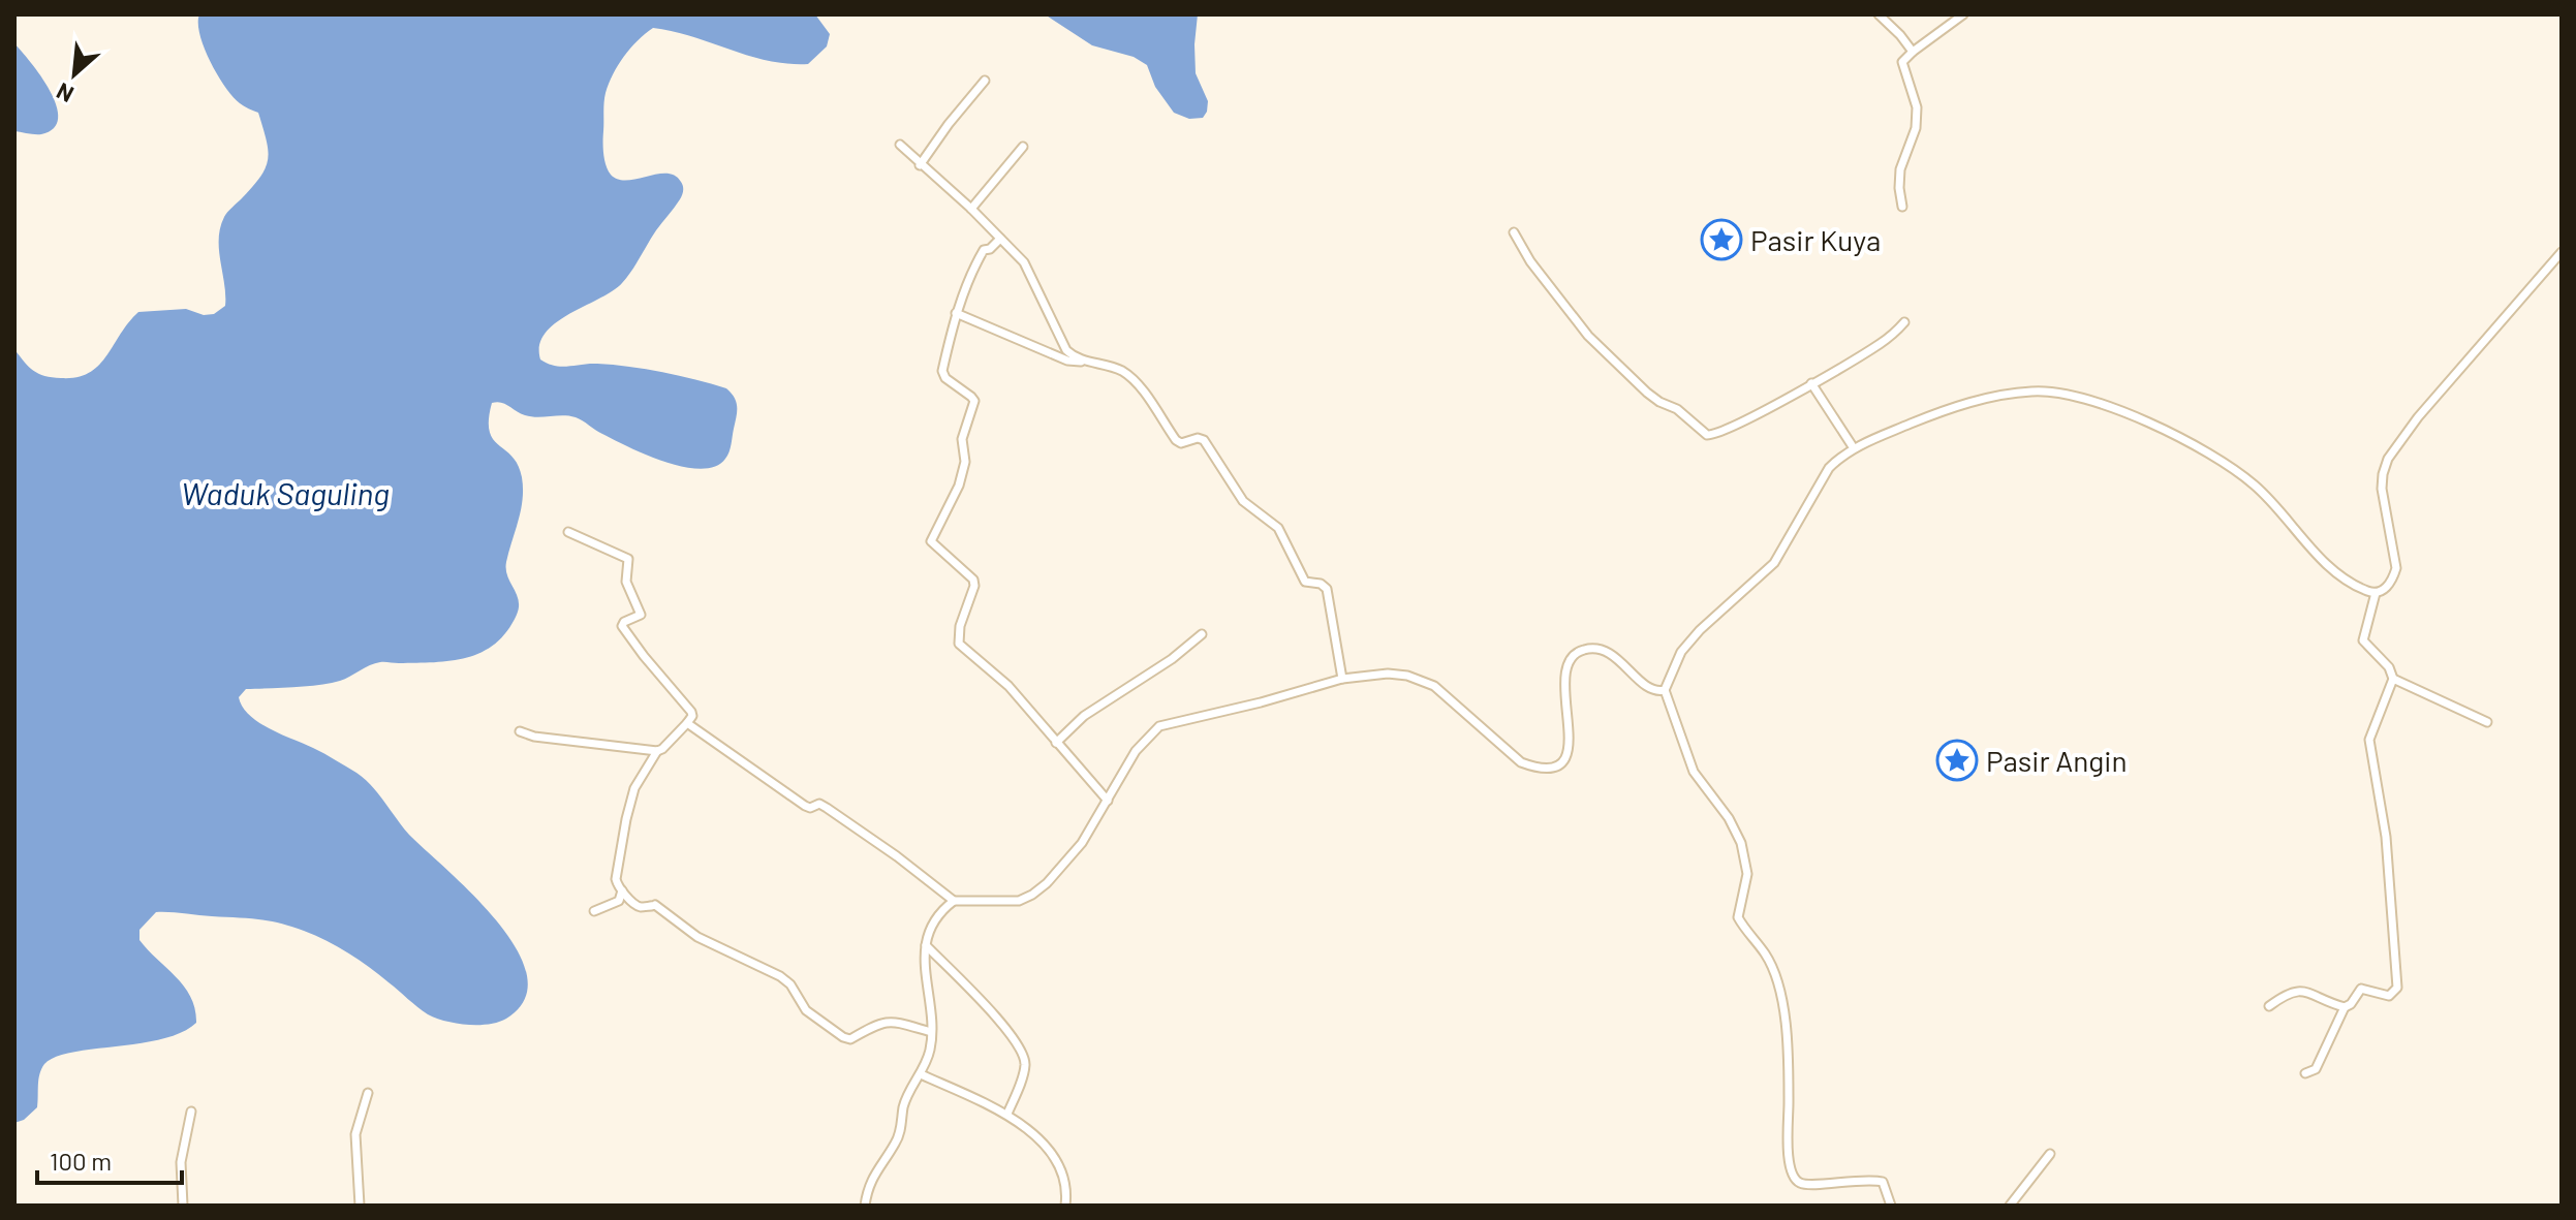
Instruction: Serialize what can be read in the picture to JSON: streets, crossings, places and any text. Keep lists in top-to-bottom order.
{
  "water": ["Waduk Saguling"],
  "places": {
    "place": ["Pasir Kuya", "Pasir Angin"]
  },
  "scale_bar": "100 m",
  "north": "bottom left"
}
